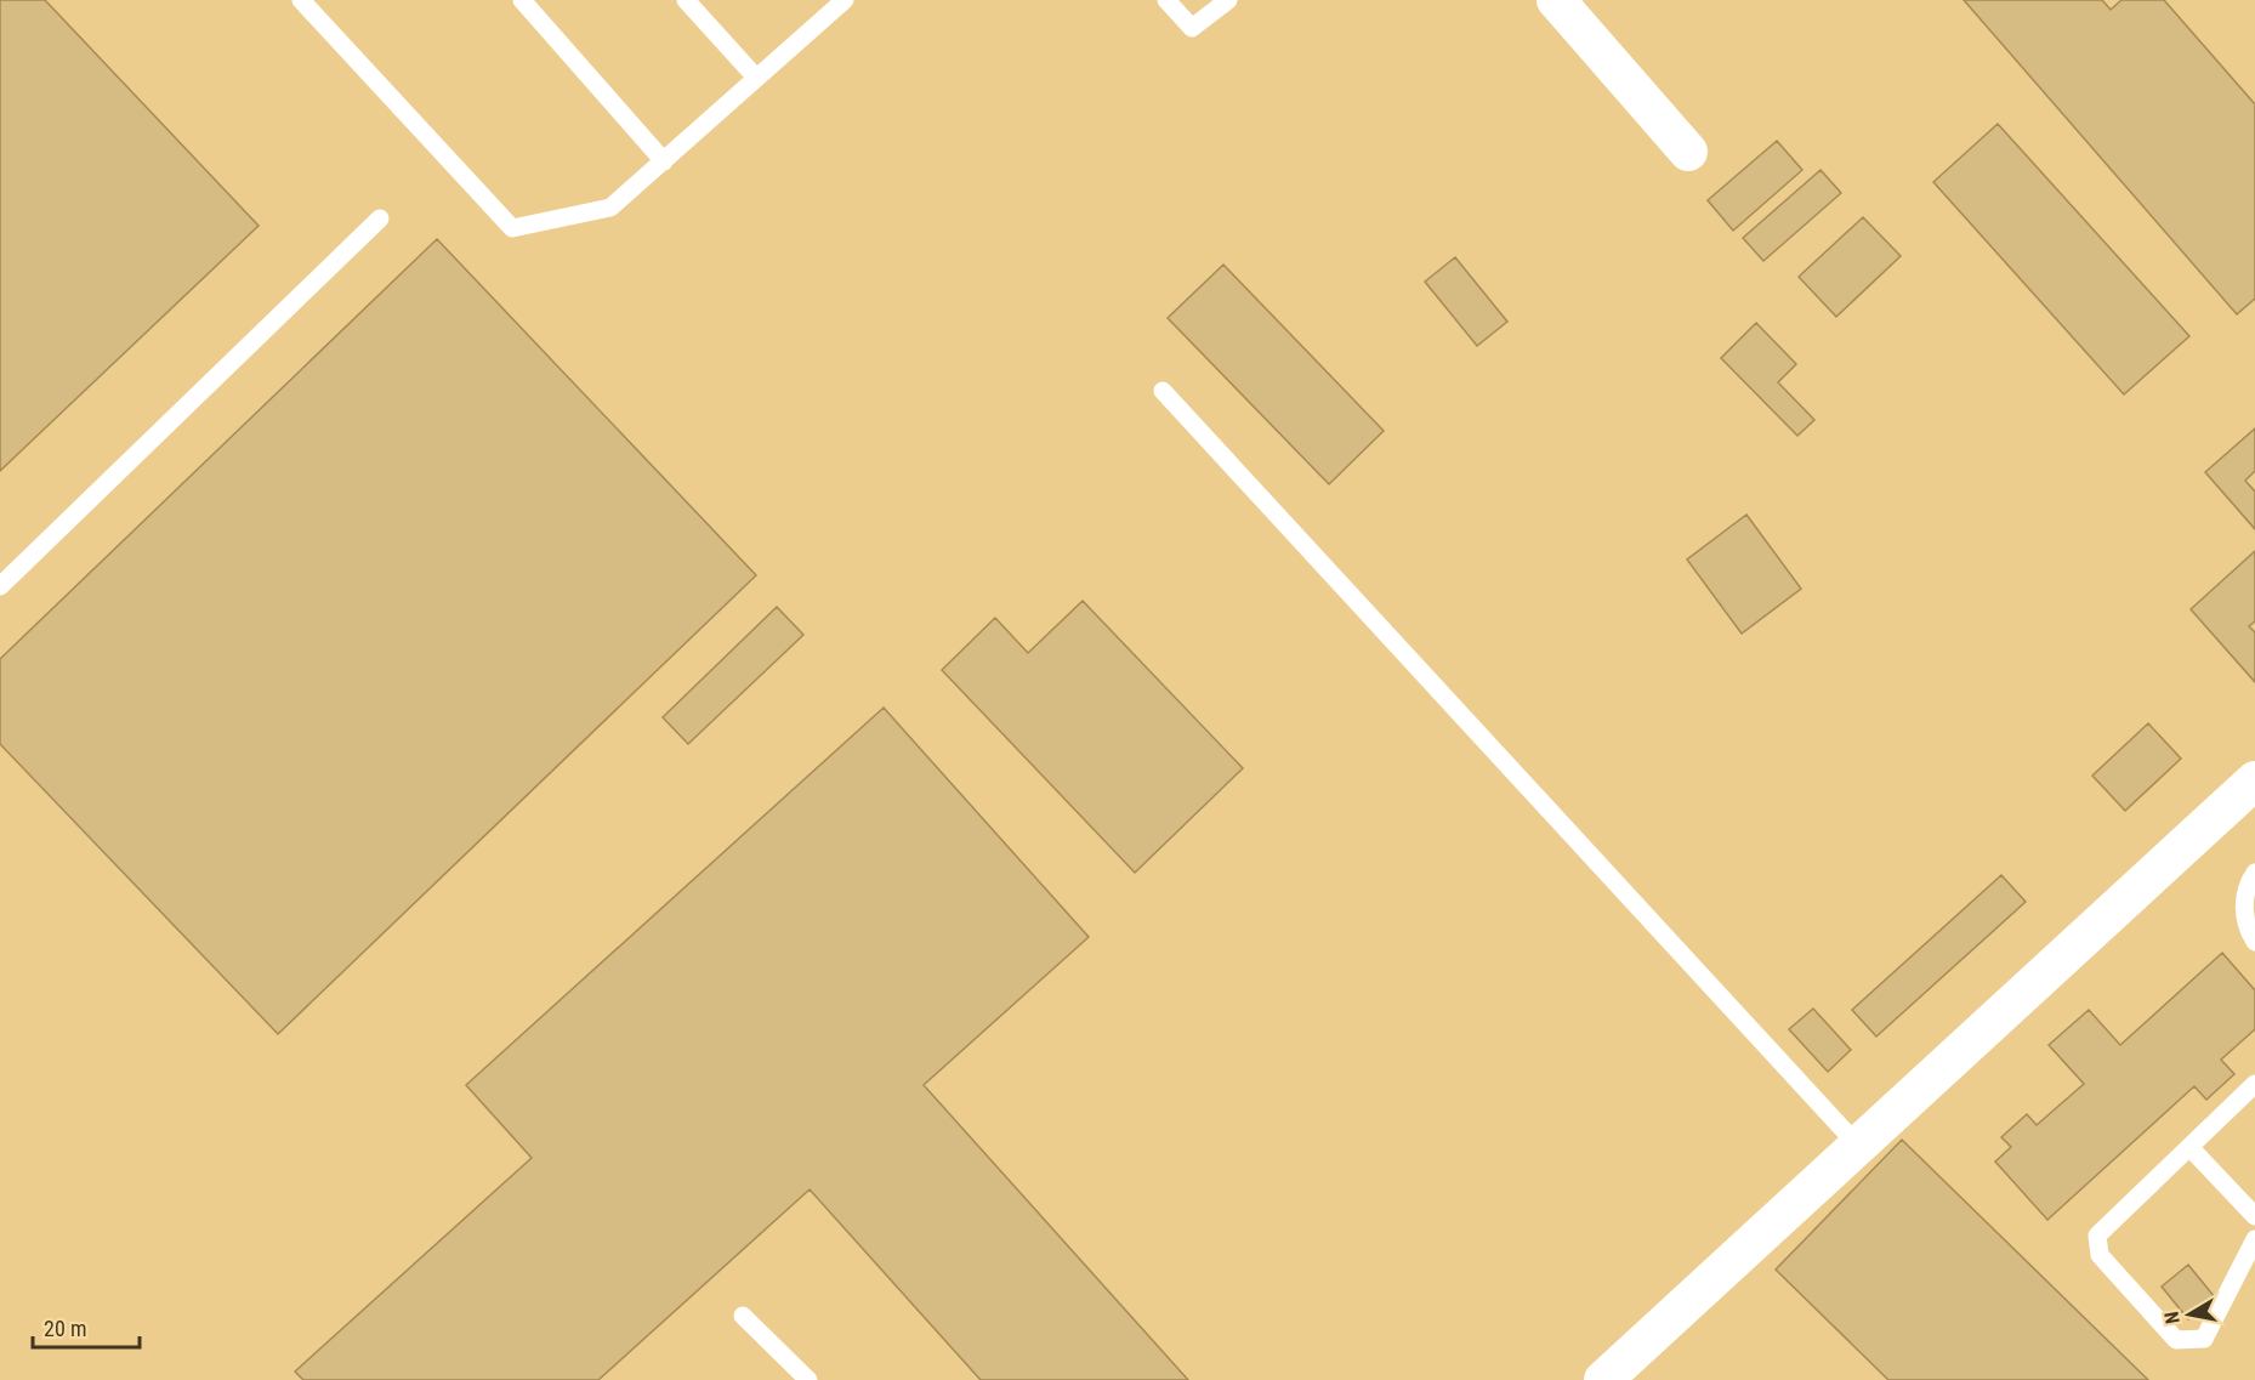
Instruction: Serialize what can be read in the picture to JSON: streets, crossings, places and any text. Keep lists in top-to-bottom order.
{
  "scale_bar": "20 m",
  "north": "left"
}
